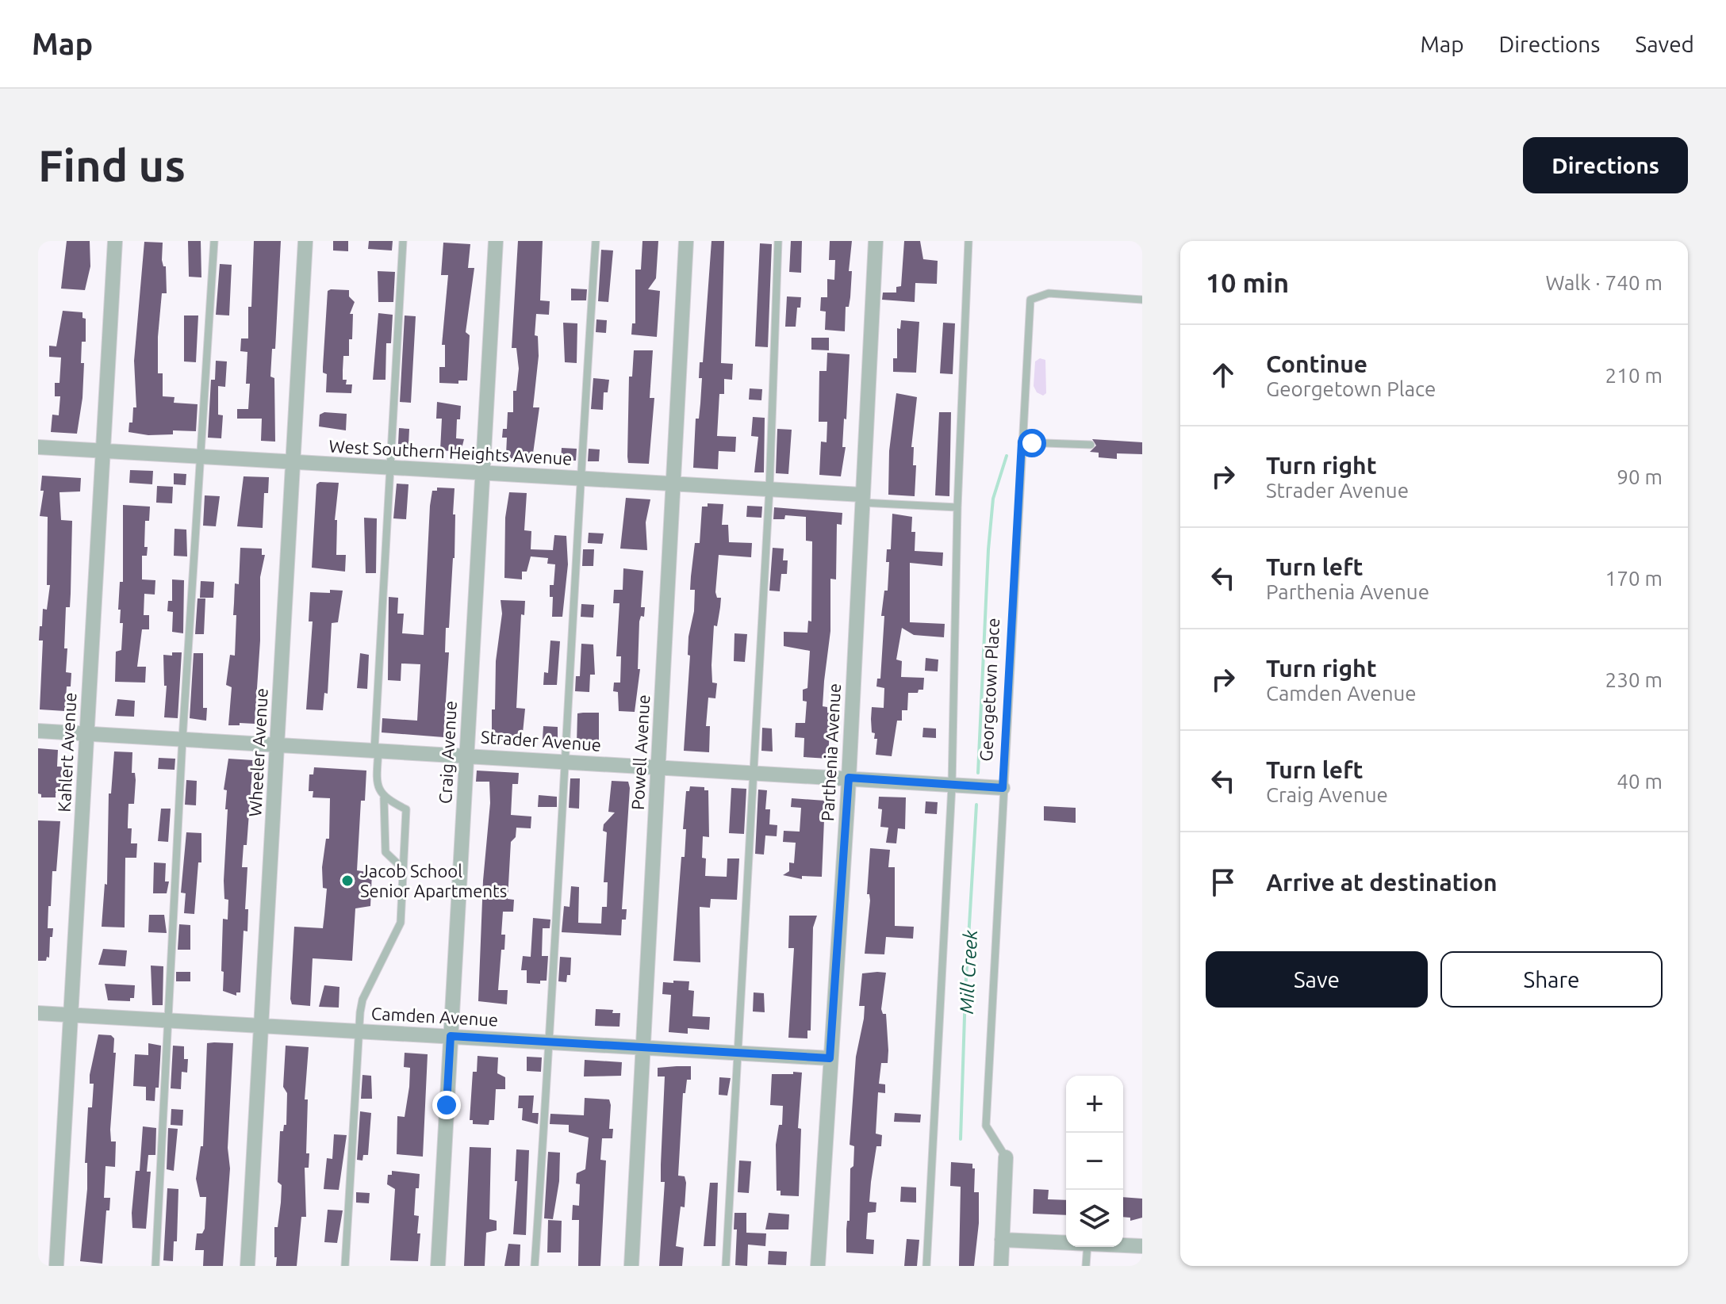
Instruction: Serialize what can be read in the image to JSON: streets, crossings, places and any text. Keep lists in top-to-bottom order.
{
  "streets": {
    "street": [
      "West Southern Heights Avenue",
      "Georgetown Place",
      "Strader Avenue",
      "Kahlert Avenue",
      "Wheeler Avenue",
      "Craig Avenue",
      "Powell Avenue",
      "Parthenia Avenue",
      "Camden Avenue"
    ]
  },
  "crossings": [
    ["West Southern Heights Avenue", "Kahlert Avenue"],
    ["West Southern Heights Avenue", "Wheeler Avenue"],
    ["West Southern Heights Avenue", "Craig Avenue"],
    ["West Southern Heights Avenue", "Powell Avenue"],
    ["West Southern Heights Avenue", "Parthenia Avenue"],
    ["Georgetown Place", "Strader Avenue"],
    ["Strader Avenue", "Kahlert Avenue"],
    ["Strader Avenue", "Wheeler Avenue"],
    ["Strader Avenue", "Craig Avenue"],
    ["Strader Avenue", "Powell Avenue"],
    ["Strader Avenue", "Parthenia Avenue"],
    ["Kahlert Avenue", "Camden Avenue"],
    ["Wheeler Avenue", "Camden Avenue"],
    ["Craig Avenue", "Camden Avenue"],
    ["Powell Avenue", "Camden Avenue"],
    ["Parthenia Avenue", "Camden Avenue"]
  ],
  "water": ["Mill Creek"],
  "places": ["Jacob School Senior Apartments"],
  "page": {
    "header": "Map",
    "nav": ["Map", "Directions", "Saved"],
    "buttons": [
      "Directions",
      ["Save", "Share"]
    ],
    "title": "Find us",
    "heading": ["10 min", "Walk · 740 m"],
    "list": [
      ["Continue", "Georgetown Place", "210 m"],
      ["Turn right", "Strader Avenue", "90 m"],
      ["Turn left", "Parthenia Avenue", "170 m"],
      ["Turn right", "Camden Avenue", "230 m"],
      ["Turn left", "Craig Avenue", "40 m"],
      "Arrive at destination"
    ],
    "map_buttons": ["+", "−"]
  }
}
